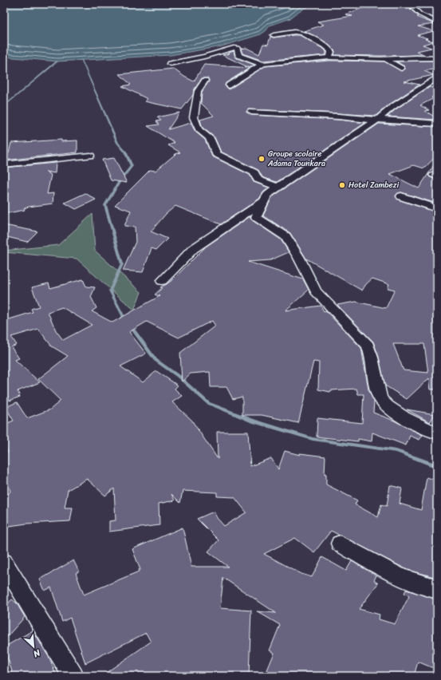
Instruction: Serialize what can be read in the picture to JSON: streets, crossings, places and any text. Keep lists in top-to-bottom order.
{
  "places": ["Groupe scolaire Adama Tounkara", "Hotel Zambezi"],
  "north": "bottom right"
}
